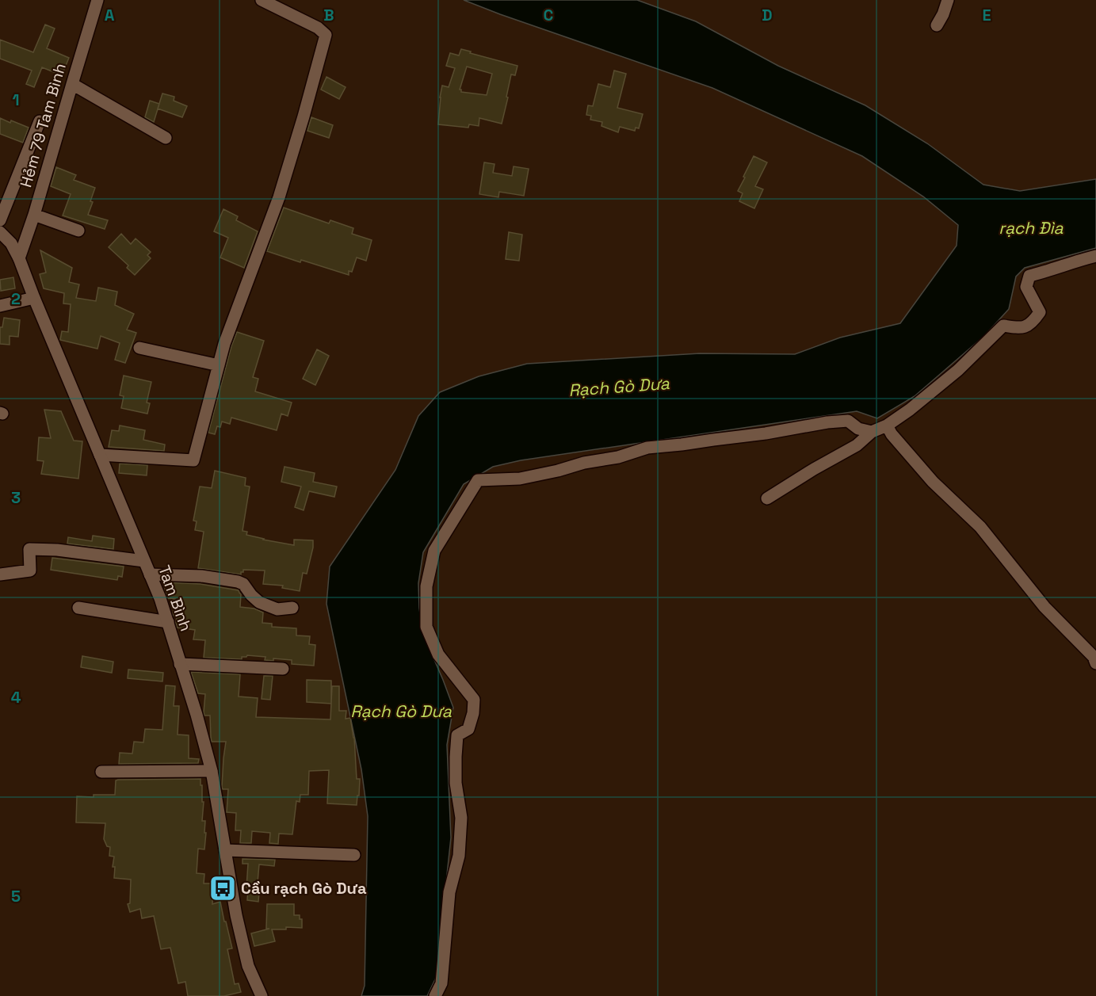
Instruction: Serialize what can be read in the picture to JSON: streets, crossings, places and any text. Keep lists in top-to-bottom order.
{
  "streets": {
    "street": ["Hẻm 79 Tam Bình", "Tam Bình"]
  },
  "crossings": [
    ["Hẻm 79 Tam Bình", "Tam Bình"]
  ],
  "water": ["rạch Đìa", "Rạch Gò Dưa"],
  "places": {
    "bus stop": ["Cầu rạch Gò Dưa"]
  },
  "grid": {
    "columns": [
      "A",
      "B",
      "C",
      "D",
      "E"
    ],
    "rows": [
      "1",
      "2",
      "3",
      "4",
      "5"
    ]
  }
}
